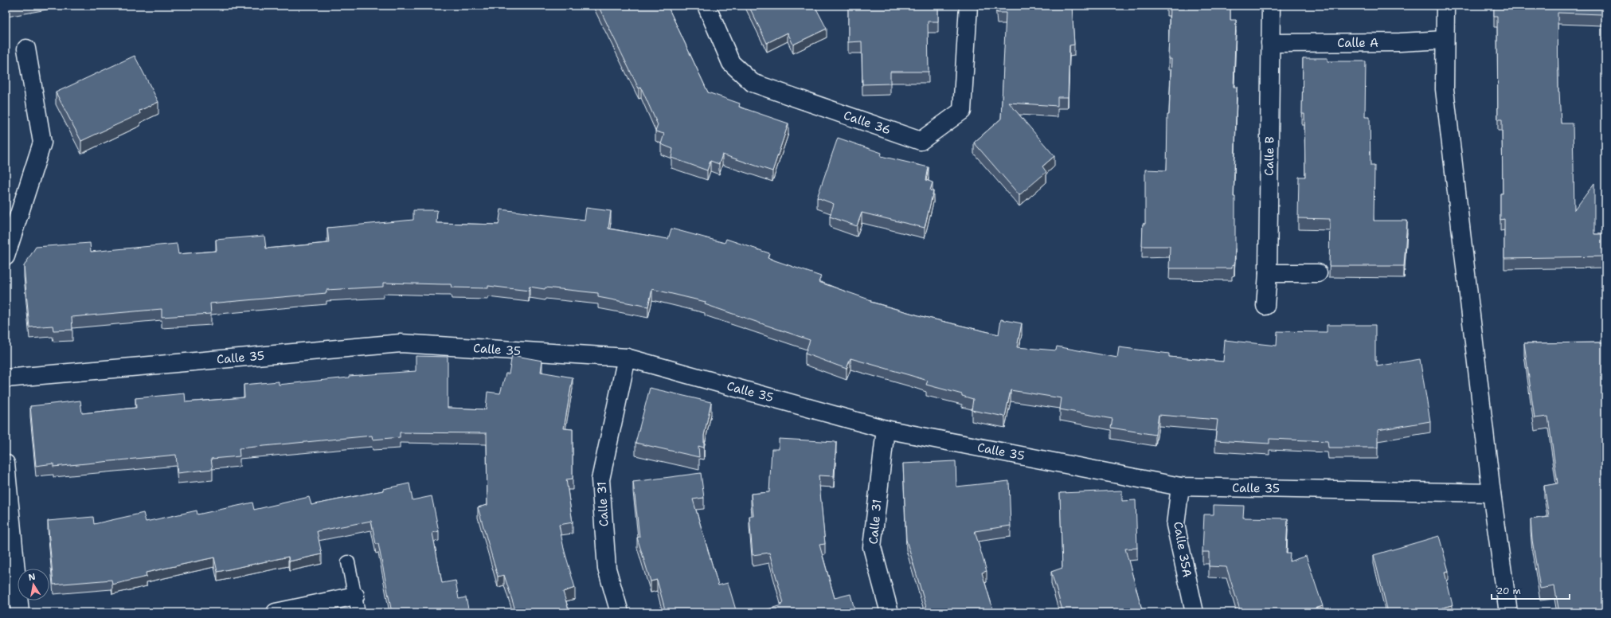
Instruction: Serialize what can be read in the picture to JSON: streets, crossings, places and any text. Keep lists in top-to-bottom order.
{
  "streets": {
    "street": [
      "Calle A",
      "Calle 36",
      "Calle B",
      "Calle 35",
      "Calle 31",
      "Calle 35A"
    ]
  },
  "crossings": [
    ["Calle A", "Calle B"],
    ["Calle 35", "Calle 31"],
    ["Calle 35", "Calle 35A"]
  ],
  "scale_bar": "20 m",
  "north": "top"
}
